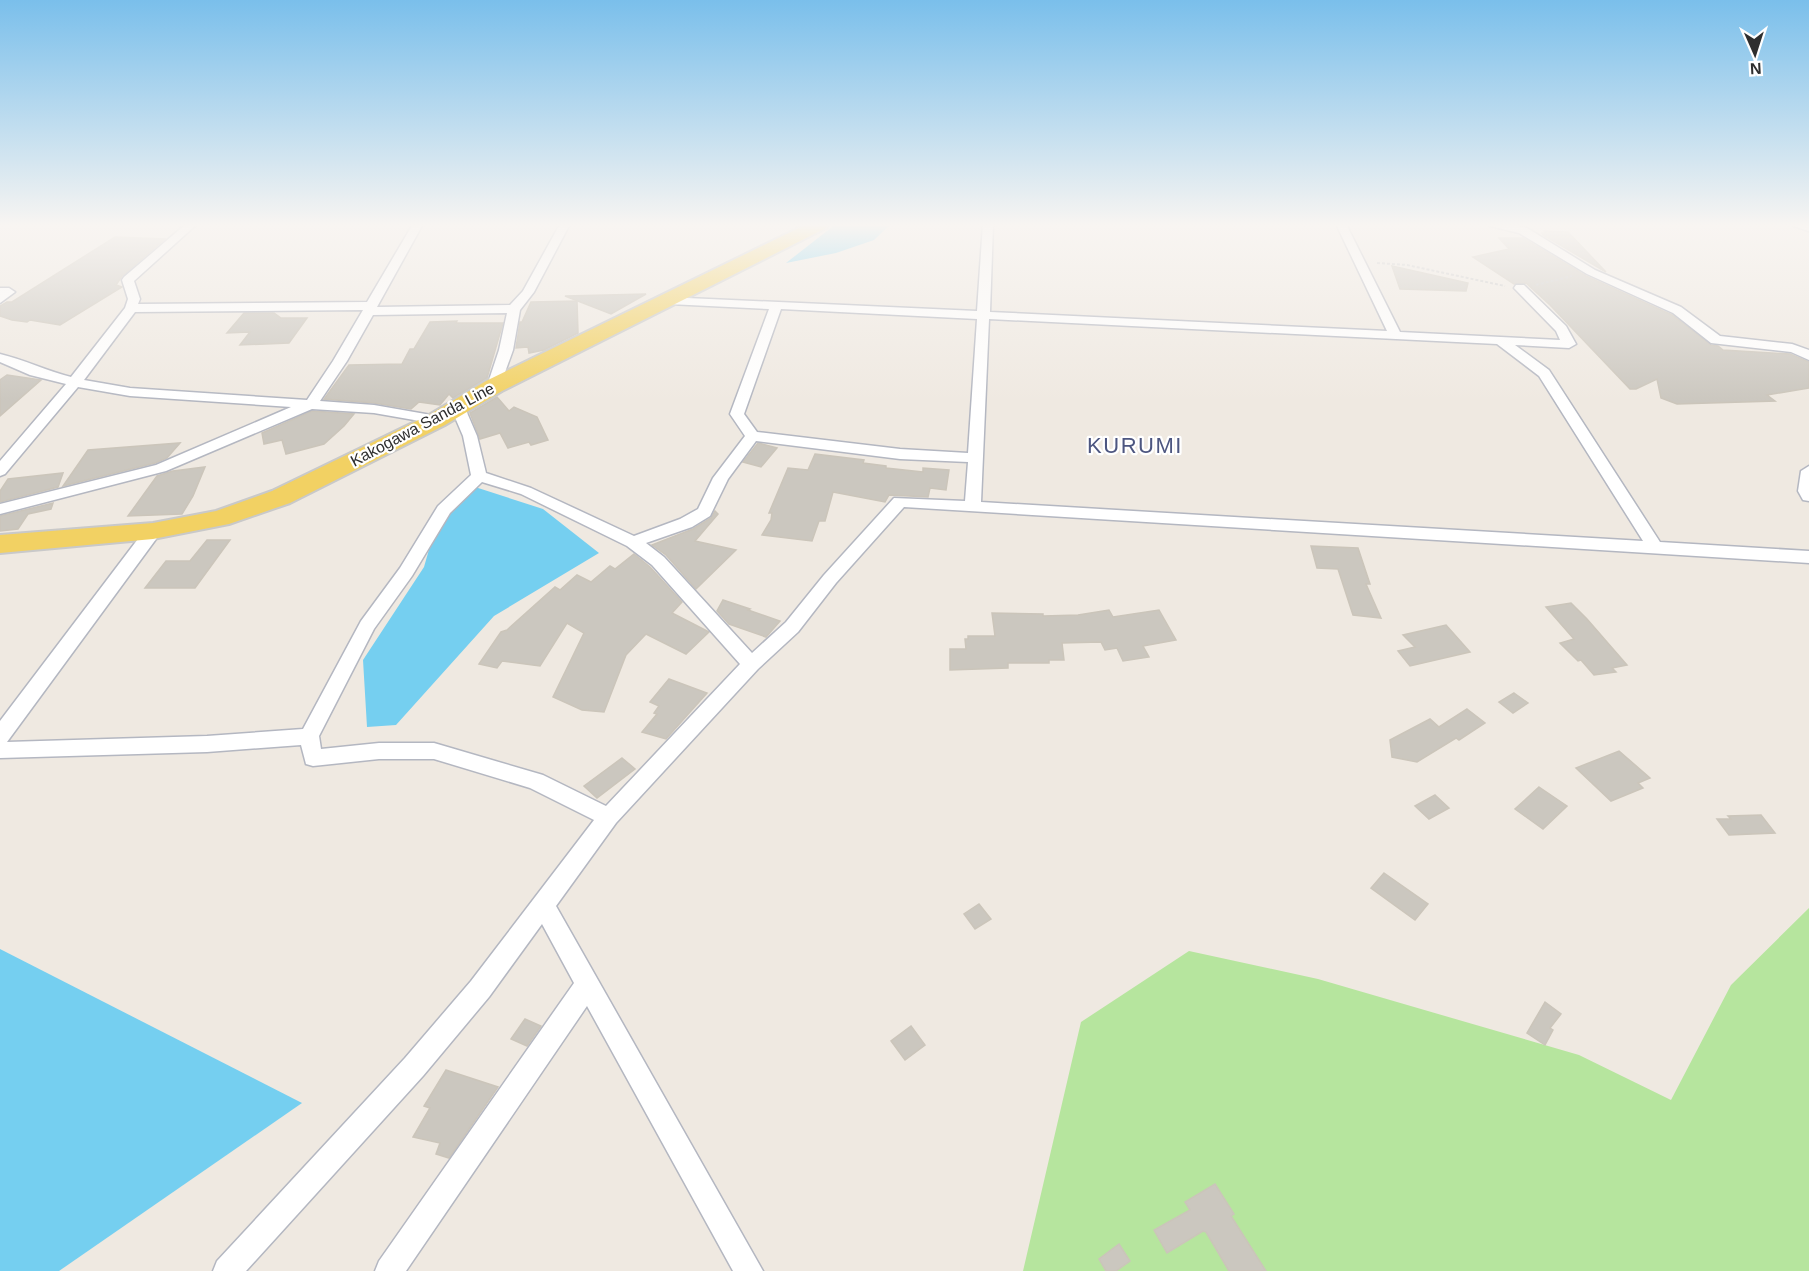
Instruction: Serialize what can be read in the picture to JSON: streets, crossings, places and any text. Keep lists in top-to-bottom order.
{
  "streets": {
    "main road": ["Kakogawa Sanda Line"]
  },
  "districts": ["KURUMI"],
  "north": "bottom"
}
